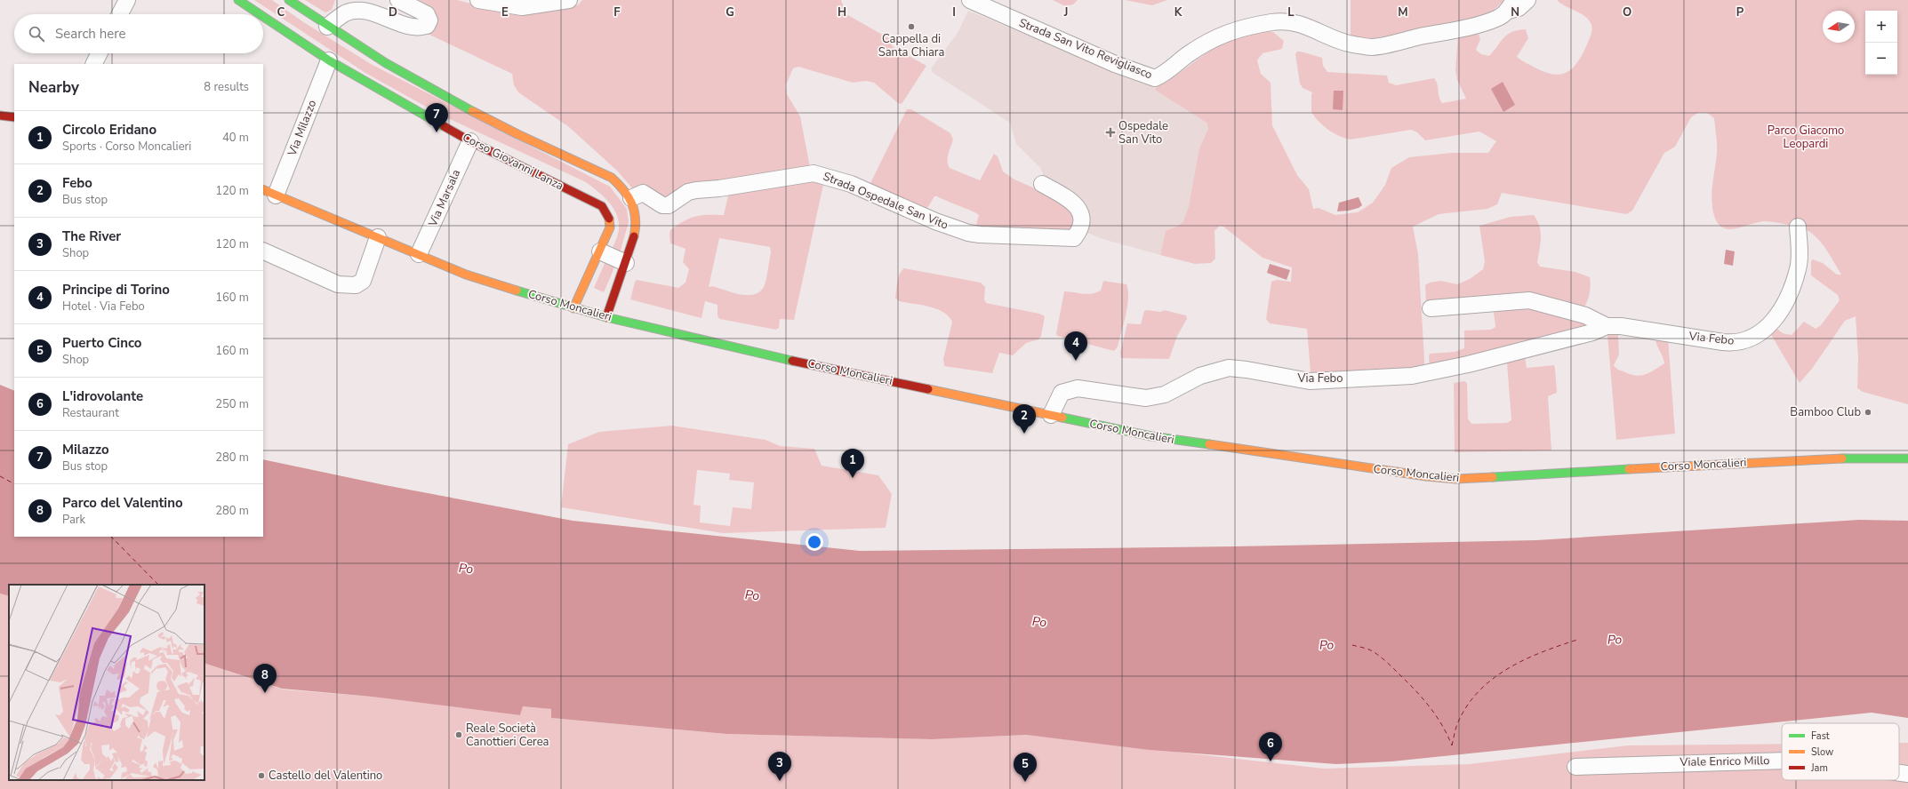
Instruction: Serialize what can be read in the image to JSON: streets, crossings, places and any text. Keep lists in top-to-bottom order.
{
  "streets": {
    "main road": ["Corso Giovanni Lanza", "Corso Moncalieri"],
    "street": [
      "Strada San Vito Revigliasco",
      "Via Milazzo",
      "Via Marsala",
      "Strada Ospedale San Vito",
      "Via Febo",
      "Viale Enrico Millo"
    ]
  },
  "crossings": [
    ["Via Milazzo", "Corso Giovanni Lanza"],
    ["Via Milazzo", "Corso Moncalieri"],
    ["Corso Giovanni Lanza", "Via Marsala"],
    ["Corso Giovanni Lanza", "Corso Moncalieri"],
    ["Via Marsala", "Corso Moncalieri"],
    ["Corso Moncalieri", "Via Febo"]
  ],
  "water": ["Po"],
  "parks": ["Parco Giacomo Leopardi"],
  "places": {
    "other": [
      "Cappella di Santa Chiara",
      "Bamboo Club",
      "Reale Società Canottieri Cerea",
      "Castello del Valentino"
    ],
    "health": ["Ospedale San Vito"]
  },
  "legend": ["Fast", "Slow", "Jam"],
  "north": "left",
  "page": {
    "map_buttons": ["+", "−"],
    "search": "Search here",
    "heading": ["Nearby", "8 results"],
    "pins": [
      "7",
      "4",
      "2",
      "1",
      "8",
      "6",
      "3",
      "5"
    ],
    "list": [
      {
        "mark": "1",
        "name": "Circolo Eridano",
        "note": "Sports · Corso Moncalieri",
        "value": "40 m"
      },
      {
        "mark": "2",
        "name": "Febo",
        "note": "Bus stop",
        "value": "120 m"
      },
      {
        "mark": "3",
        "name": "The River",
        "note": "Shop",
        "value": "120 m"
      },
      {
        "mark": "4",
        "name": "Principe di Torino",
        "note": "Hotel · Via Febo",
        "value": "160 m"
      },
      {
        "mark": "5",
        "name": "Puerto Cinco",
        "note": "Shop",
        "value": "160 m"
      },
      {
        "mark": "6",
        "name": "L'idrovolante",
        "note": "Restaurant",
        "value": "250 m"
      },
      {
        "mark": "7",
        "name": "Milazzo",
        "note": "Bus stop",
        "value": "280 m"
      },
      {
        "mark": "8",
        "name": "Parco del Valentino",
        "note": "Park",
        "value": "280 m"
      }
    ]
  },
  "grid": {
    "columns": [
      "C",
      "D",
      "E",
      "F",
      "G",
      "H",
      "I",
      "J",
      "K",
      "L",
      "M",
      "N",
      "O",
      "P"
    ]
  }
}
